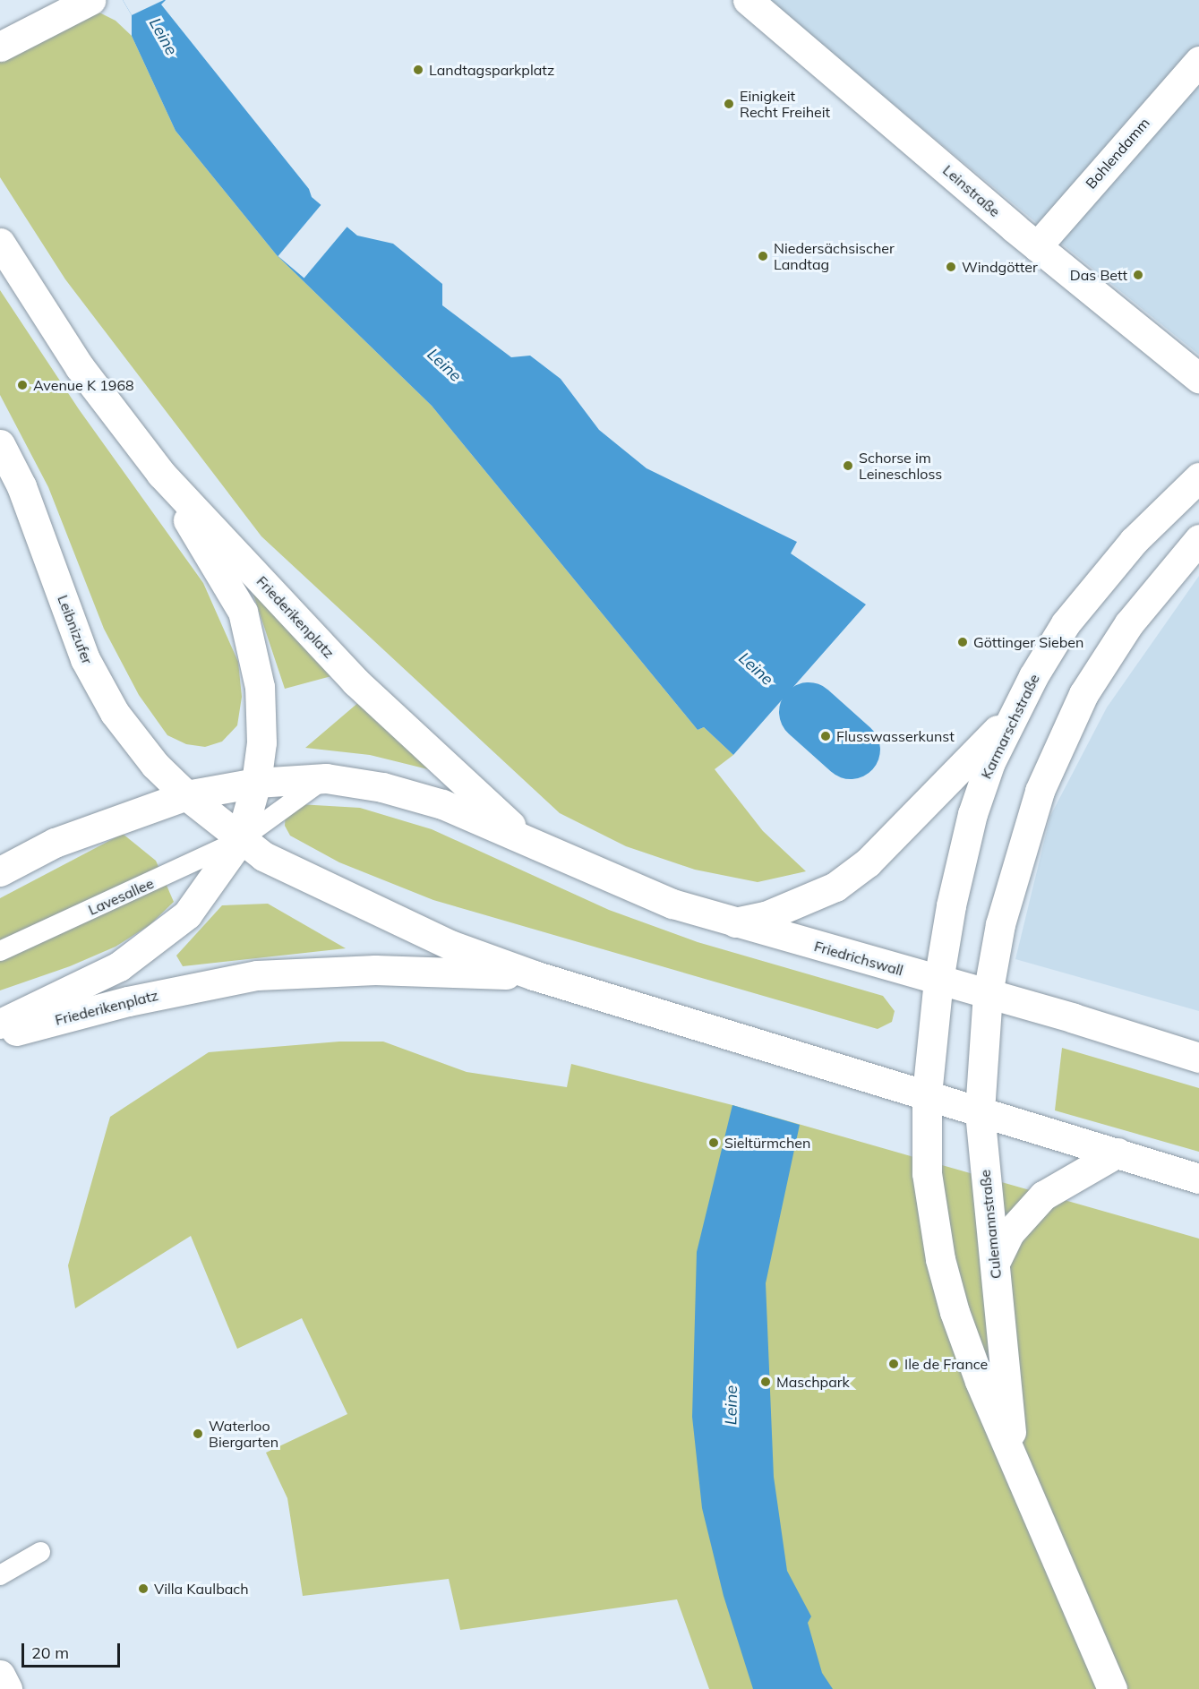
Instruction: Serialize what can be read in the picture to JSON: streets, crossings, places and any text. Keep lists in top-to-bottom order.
{
  "streets": {
    "main road": [
      "Bohlendamm",
      "Leinstraße",
      "Friederikenplatz",
      "Leibnizufer",
      "Karmarschstraße",
      "Friedrichswall",
      "Culemannstraße"
    ],
    "lane": ["Lavesallee"]
  },
  "crossings": [
    ["Bohlendamm", "Leinstraße"],
    ["Friederikenplatz", "Lavesallee"],
    ["Friederikenplatz", "Friedrichswall"],
    ["Karmarschstraße", "Friedrichswall"],
    ["Karmarschstraße", "Culemannstraße"],
    ["Friedrichswall", "Culemannstraße"]
  ],
  "water": ["Leine"],
  "places": [
    "Landtagsparkplatz",
    "Einigkeit Recht Freiheit",
    "Niedersächsischer Landtag",
    "Windgötter",
    "Das Bett",
    "Avenue K 1968",
    "Schorse im Leineschloss",
    "Göttinger Sieben",
    "Flusswasserkunst",
    "Sieltürmchen",
    "Ile de France",
    "Maschpark",
    "Waterloo Biergarten",
    "Villa Kaulbach"
  ],
  "scale_bar": "20 m"
}
